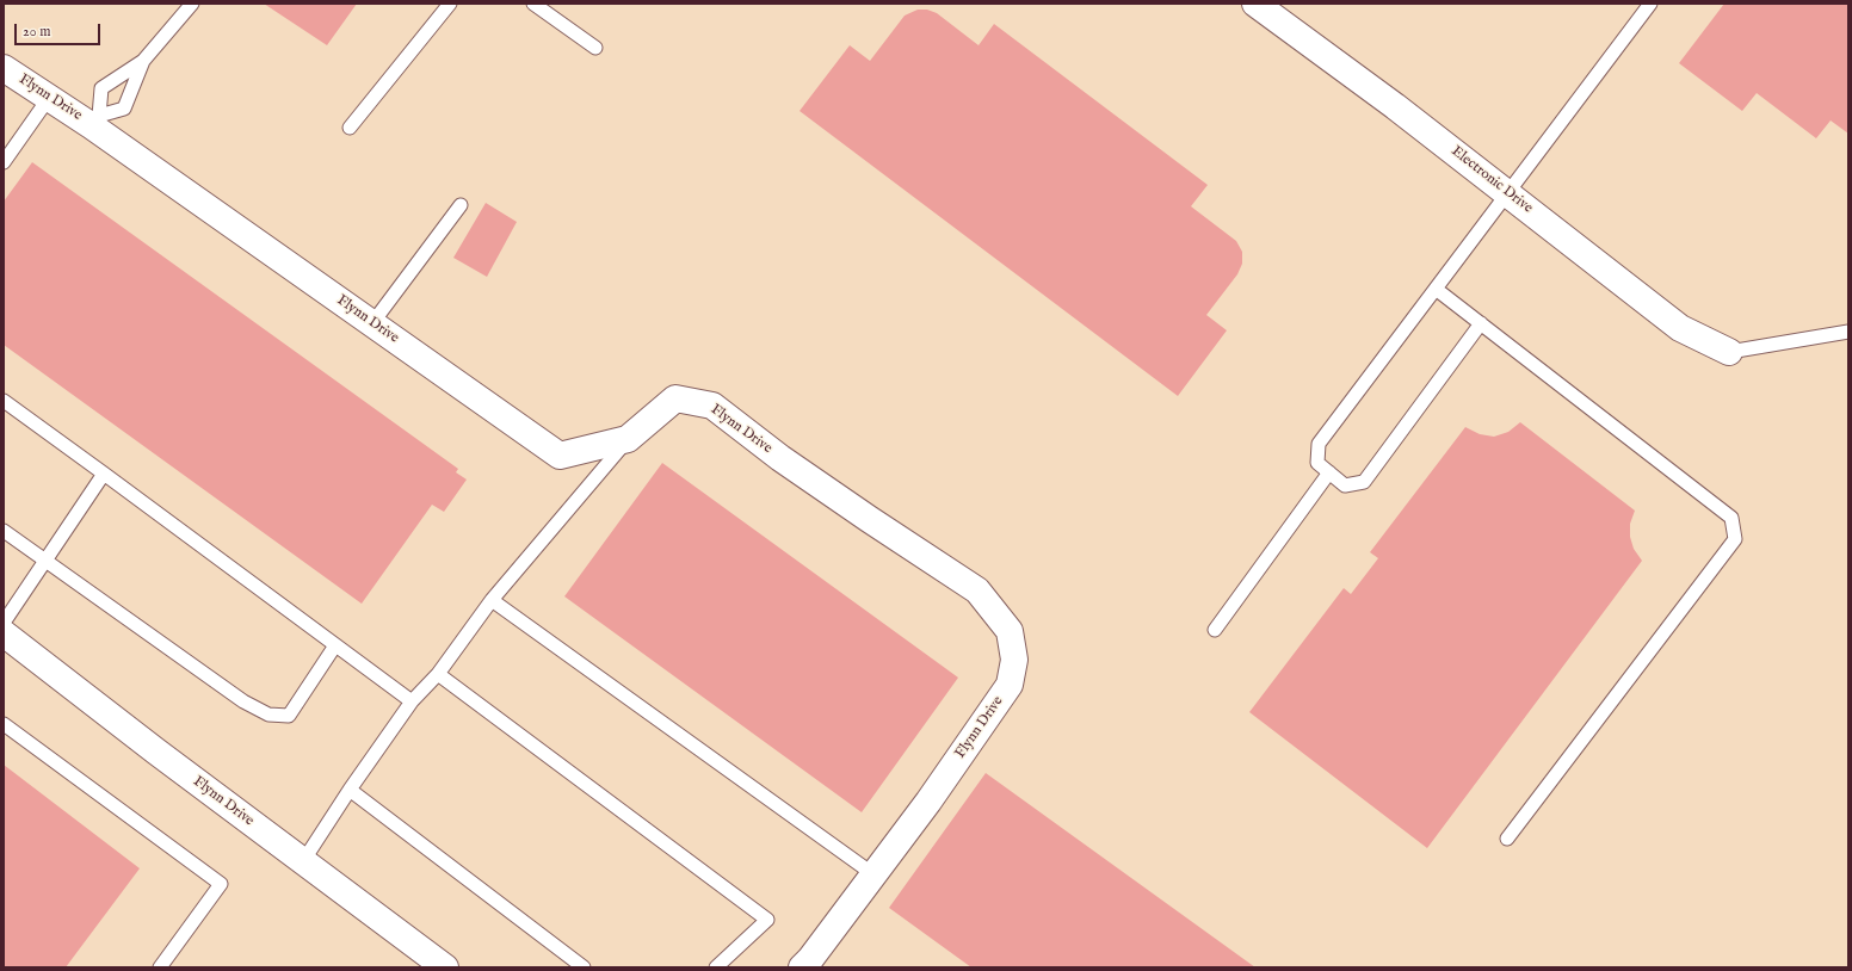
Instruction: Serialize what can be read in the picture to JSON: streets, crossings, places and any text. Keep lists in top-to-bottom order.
{
  "streets": {
    "street": ["Flynn Drive", "Electronic Drive"]
  },
  "scale_bar": "20 m"
}
